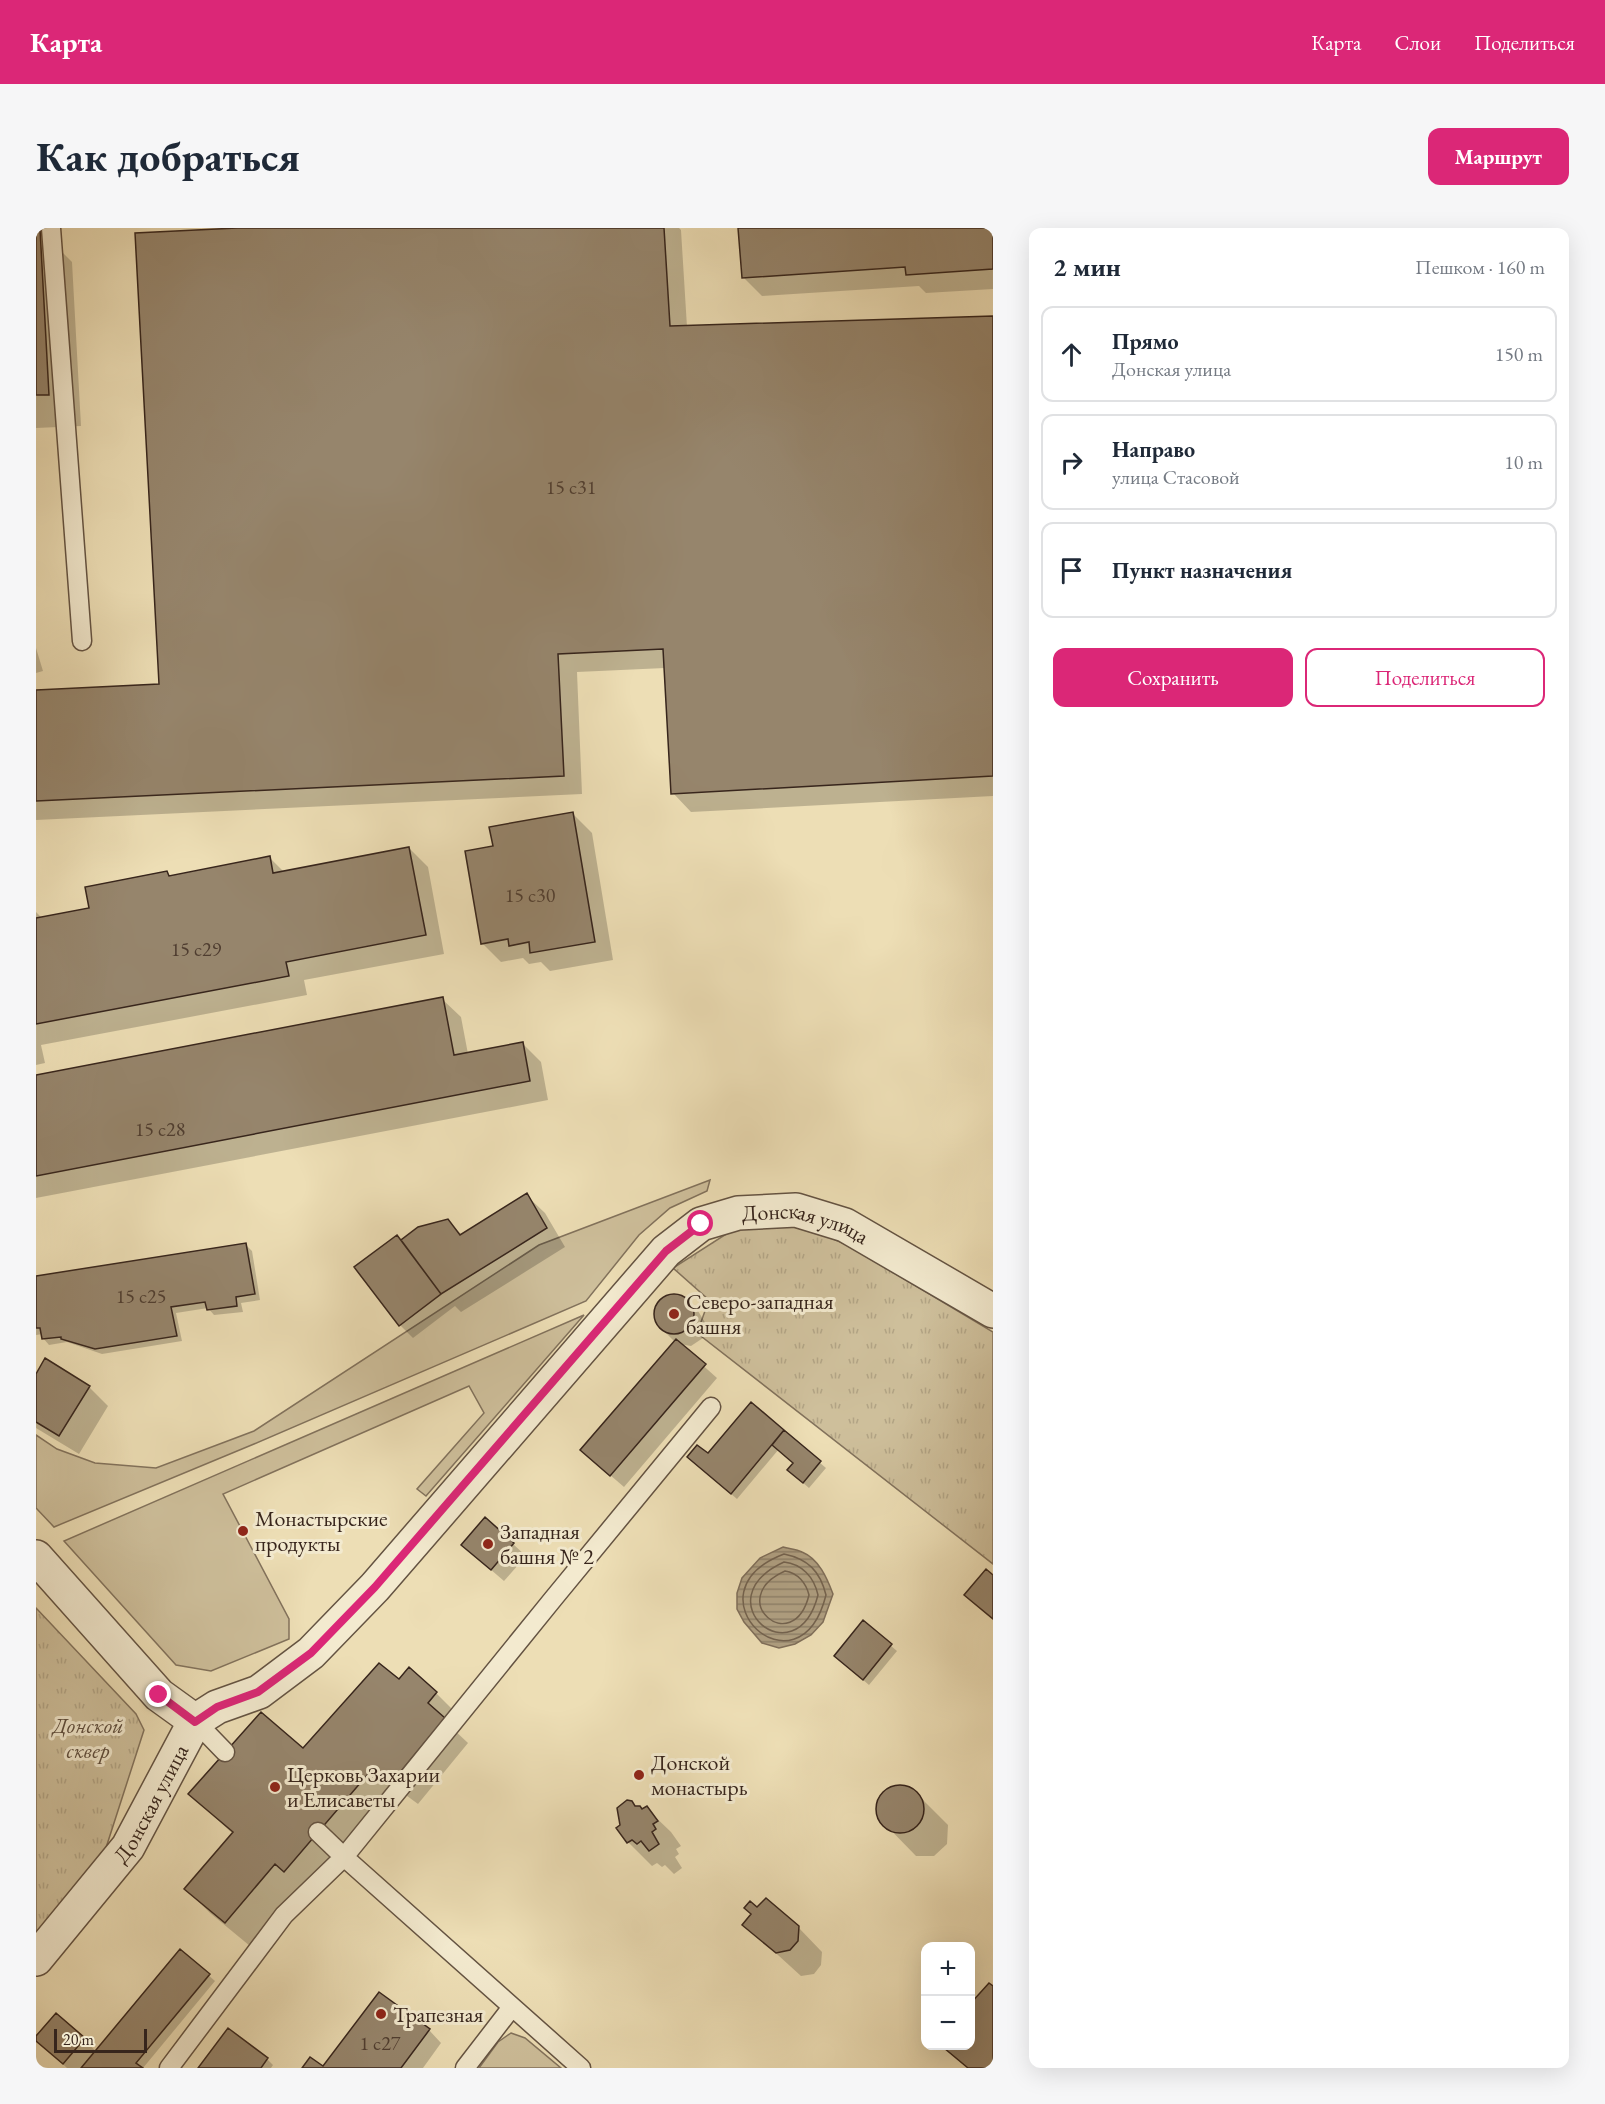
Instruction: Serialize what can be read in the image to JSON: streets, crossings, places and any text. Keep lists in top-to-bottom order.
{
  "streets": {
    "street": ["Донская улица"]
  },
  "parks": ["Донской сквер"],
  "places": [
    "Северо-западная башня",
    "Монастырские продукты",
    "Западная башня № 2",
    "Донской монастырь",
    "Церковь Захарии и Елисаветы",
    "Трапезная"
  ],
  "house_numbers": [
    "15 с31",
    "15 с30",
    "15 с29",
    "15 с28",
    "15 с25",
    "1 с27"
  ],
  "scale_bar": "20 m",
  "page": {
    "header": "Карта",
    "nav": ["Карта", "Слои", "Поделиться"],
    "buttons": [
      "Маршрут",
      ["Сохранить", "Поделиться"]
    ],
    "title": "Как добраться",
    "heading": ["2 мин", "Пешком · 160 m"],
    "list": [
      ["Прямо", "Донская улица", "150 m"],
      ["Направо", "улица Стасовой", "10 m"],
      "Пункт назначения"
    ],
    "map_buttons": ["+", "−"],
    "scale": "20 m"
  }
}
